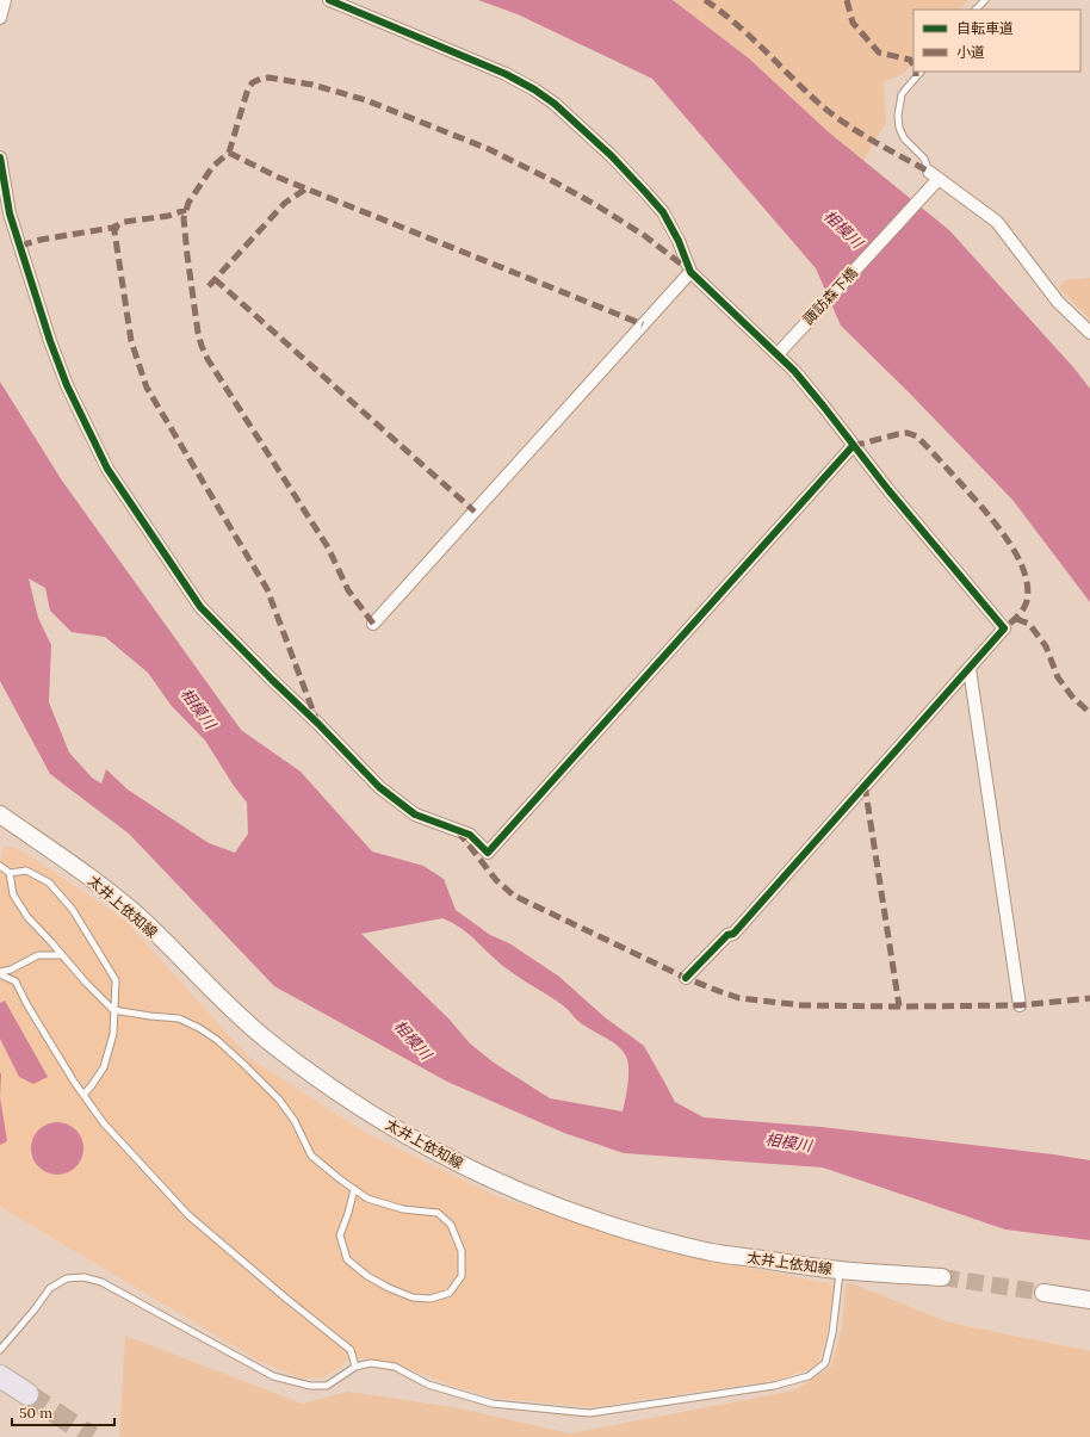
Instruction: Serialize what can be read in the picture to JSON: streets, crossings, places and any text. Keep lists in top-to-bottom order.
{
  "streets": {
    "main road": ["太井上依知線"],
    "street": ["諏訪森下橋"]
  },
  "water": ["相模川"],
  "legend": ["自転車道", "小道"],
  "scale_bar": "50 m"
}
